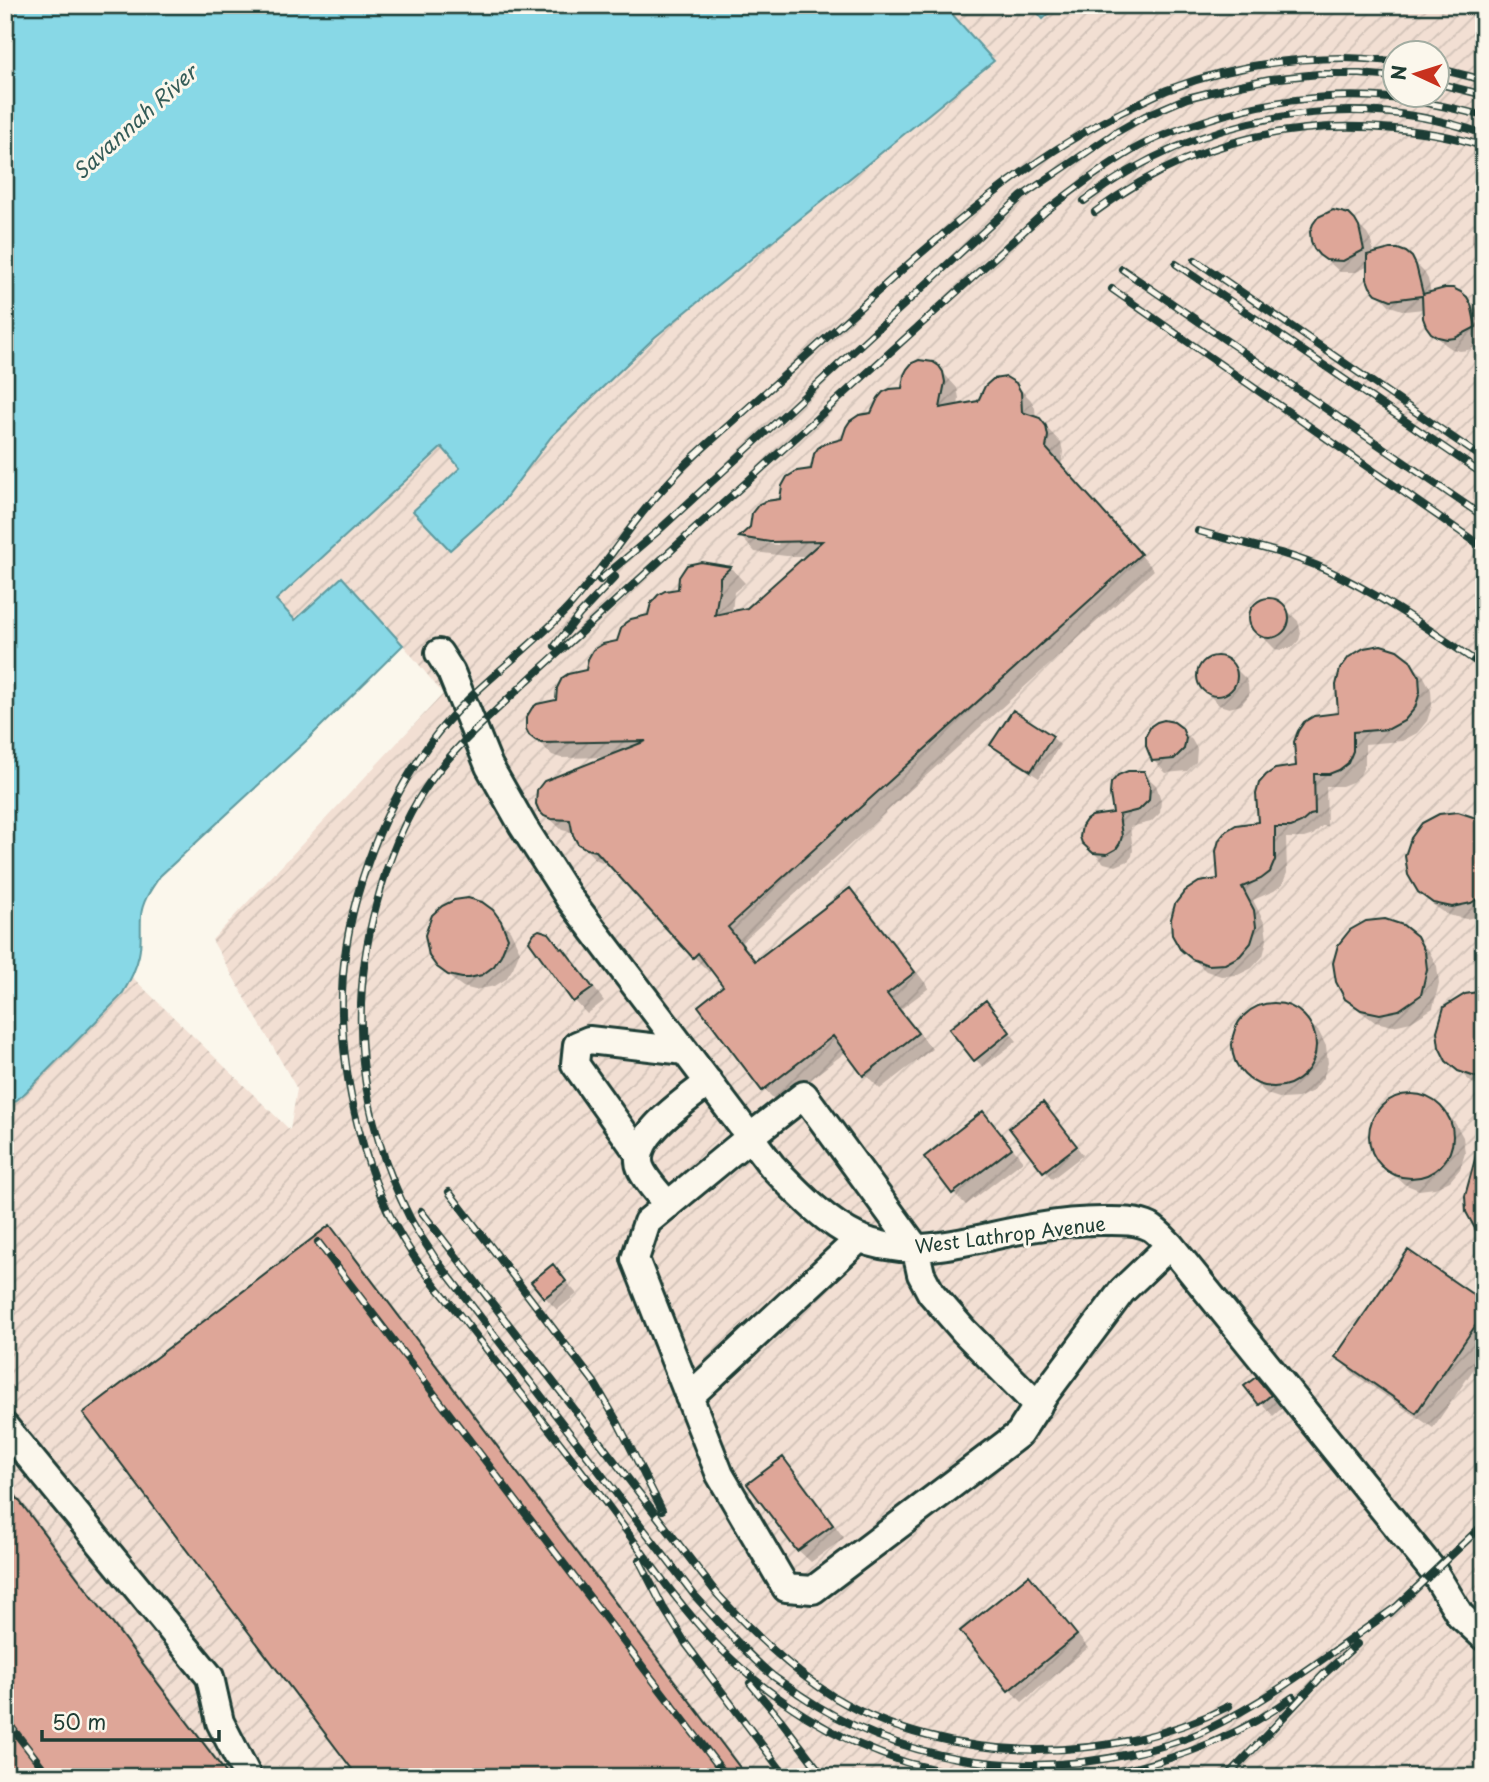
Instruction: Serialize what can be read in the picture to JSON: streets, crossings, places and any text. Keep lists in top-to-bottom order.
{
  "streets": {
    "street": ["West Lathrop Avenue"]
  },
  "water": ["Savannah River"],
  "scale_bar": "50 m",
  "north": "left"
}
